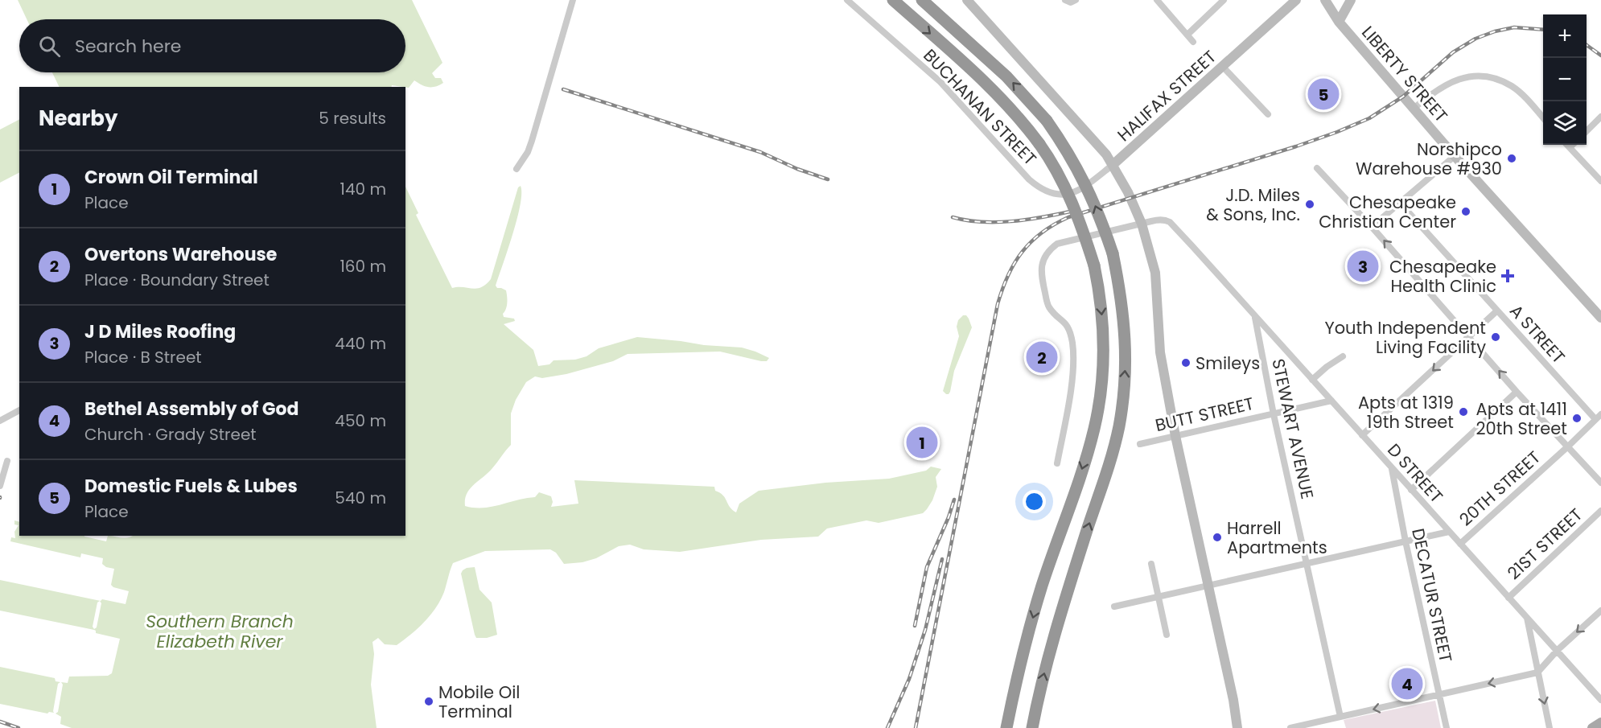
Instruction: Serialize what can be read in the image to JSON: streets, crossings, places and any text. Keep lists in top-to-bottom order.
{
  "streets": {
    "street": [
      "LIBERTY STREET",
      "HALIFAX STREET",
      "BUCHANAN STREET",
      "A STREET",
      "BUTT STREET",
      "STEWART AVENUE",
      "D STREET",
      "20TH STREET",
      "21ST STREET",
      "DECATUR STREET"
    ]
  },
  "crossings": [
    ["HALIFAX STREET", "BUCHANAN STREET"],
    ["A STREET", "20TH STREET"],
    ["BUTT STREET", "STEWART AVENUE"],
    ["BUTT STREET", "D STREET"],
    ["STEWART AVENUE", "D STREET"],
    ["D STREET", "20TH STREET"],
    ["D STREET", "21ST STREET"],
    ["D STREET", "DECATUR STREET"]
  ],
  "water": ["Southern Branch Elizabeth River"],
  "places": {
    "other": [
      "Norshipco Warehouse #930",
      "J.D. Miles & Sons, Inc.",
      "Chesapeake Christian Center",
      "Youth Independent Living Facility",
      "Smileys",
      "Apts at 1319 19th Street",
      "Apts at 1411 20th Street",
      "Harrell Apartments",
      "Mobile Oil Terminal"
    ],
    "health": ["Chesapeake Health Clinic"]
  },
  "page": {
    "map_buttons": ["+", "−"],
    "search": "Search here",
    "pins": [
      "5",
      "3",
      "2",
      "1",
      "4"
    ],
    "heading": ["Nearby", "5 results"],
    "list": [
      {
        "mark": "1",
        "name": "Crown Oil Terminal",
        "note": "Place",
        "value": "140 m"
      },
      {
        "mark": "2",
        "name": "Overtons Warehouse",
        "note": "Place · Boundary Street",
        "value": "160 m"
      },
      {
        "mark": "3",
        "name": "J D Miles Roofing",
        "note": "Place · B Street",
        "value": "440 m"
      },
      {
        "mark": "4",
        "name": "Bethel Assembly of God",
        "note": "Church · Grady Street",
        "value": "450 m"
      },
      {
        "mark": "5",
        "name": "Domestic Fuels & Lubes",
        "note": "Place",
        "value": "540 m"
      }
    ]
  }
}
